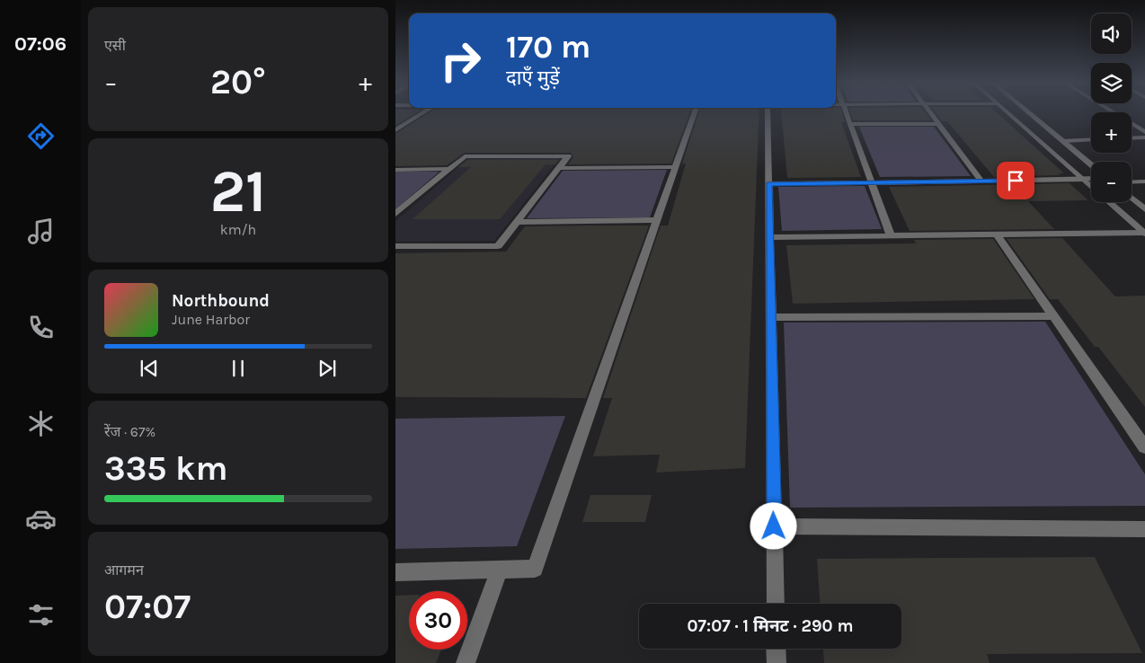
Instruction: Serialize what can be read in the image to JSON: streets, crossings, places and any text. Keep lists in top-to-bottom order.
{
  "page": {
    "tabs": "07:06",
    "tile": [
      "एसी",
      ["21", "km/h"],
      ["रेंज · 67%", "335 km"],
      ["आगमन", "07:07"]
    ],
    "map_buttons": ["+", "−"],
    "turn": ["170 m", "दाएँ मुड़ें"],
    "heat": ["−", "20°", "+"],
    "song": ["Northbound", "June Harbor"],
    "limit": "30",
    "trip": "07:07 · 1 मिनट · 290 m"
  }
}
